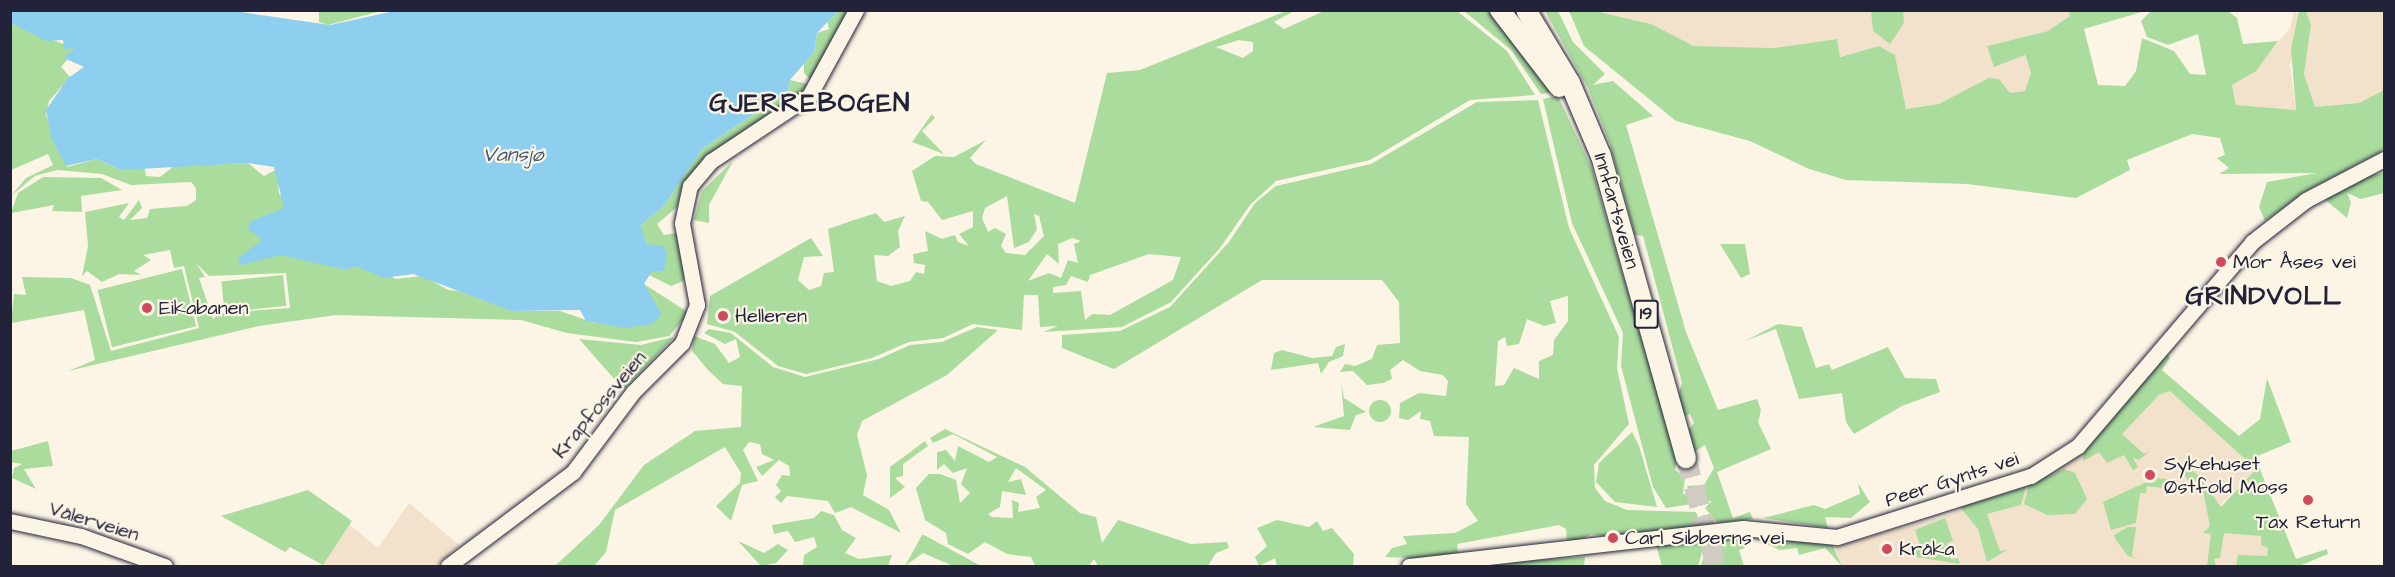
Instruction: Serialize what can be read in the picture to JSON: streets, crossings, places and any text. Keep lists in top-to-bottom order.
{
  "streets": {
    "highway": ["Innfartsveien", "19"],
    "street": ["Krapfossveien", "Peer Gynts vei", "Vålerveien"]
  },
  "districts": ["GJERREBOGEN", "GRINDVOLL"],
  "water": ["Vansjø"],
  "places": [
    "Mor Åses vei",
    "Eikabanen",
    "Helleren",
    "Sykehuset Østfold Moss",
    "Tax Return",
    "Carl Sibberns vei",
    "Kråka"
  ]
}
